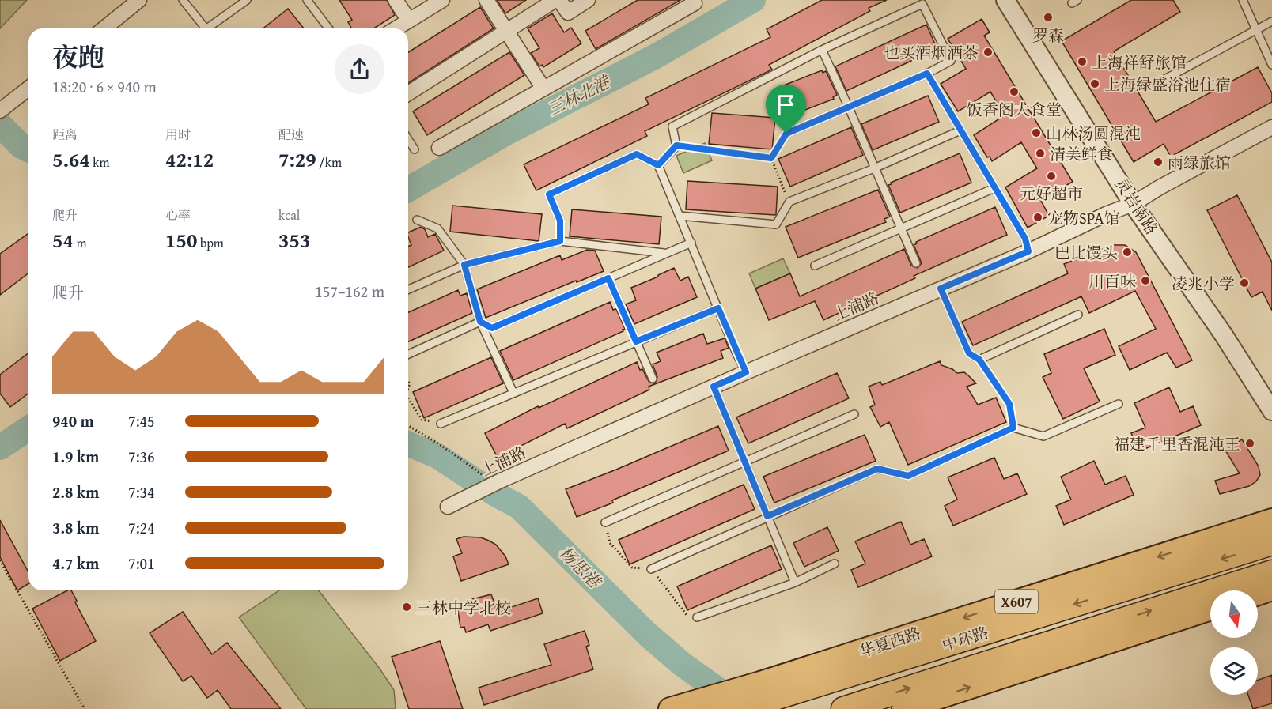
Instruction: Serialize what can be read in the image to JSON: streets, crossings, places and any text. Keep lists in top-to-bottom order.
{
  "streets": {
    "highway": ["中环路"],
    "main road": ["X607", "华夏西路"],
    "street": ["灵岩南路", "上浦路"]
  },
  "crossings": [
    ["灵岩南路", "上浦路"]
  ],
  "water": ["三林北港", "杨思港"],
  "places": [
    "罗森",
    "也买酒烟酒茶",
    "上海祥舒旅馆",
    "上海緑盛浴池住宿",
    "饭香阁大食堂",
    "山林汤圆混沌",
    "清美鲜食",
    "雨绿旅馆",
    "元好超市",
    "宠物SPA馆",
    "巴比馒头",
    "川百味",
    "凌兆小学",
    "福建千里香混沌王",
    "三林中学北校"
  ],
  "north": "bottom",
  "page": {
    "heading": ["夜跑", "18:20 · 6 × 940 m"],
    "stats": [
      ["距离", "5.64 km"],
      ["用时", "42:12"],
      ["配速", "7:29 /km"],
      ["爬升", "54 m"],
      ["心率", "150 bpm"],
      ["kcal", "353"]
    ],
    "chart": ["爬升", "157–162 m"],
    "list": [
      {
        "name": "940 m",
        "note": "7:45"
      },
      {
        "name": "1.9 km",
        "note": "7:36"
      },
      {
        "name": "2.8 km",
        "note": "7:34"
      },
      {
        "name": "3.8 km",
        "note": "7:24"
      },
      {
        "name": "4.7 km",
        "note": "7:01"
      }
    ]
  }
}
